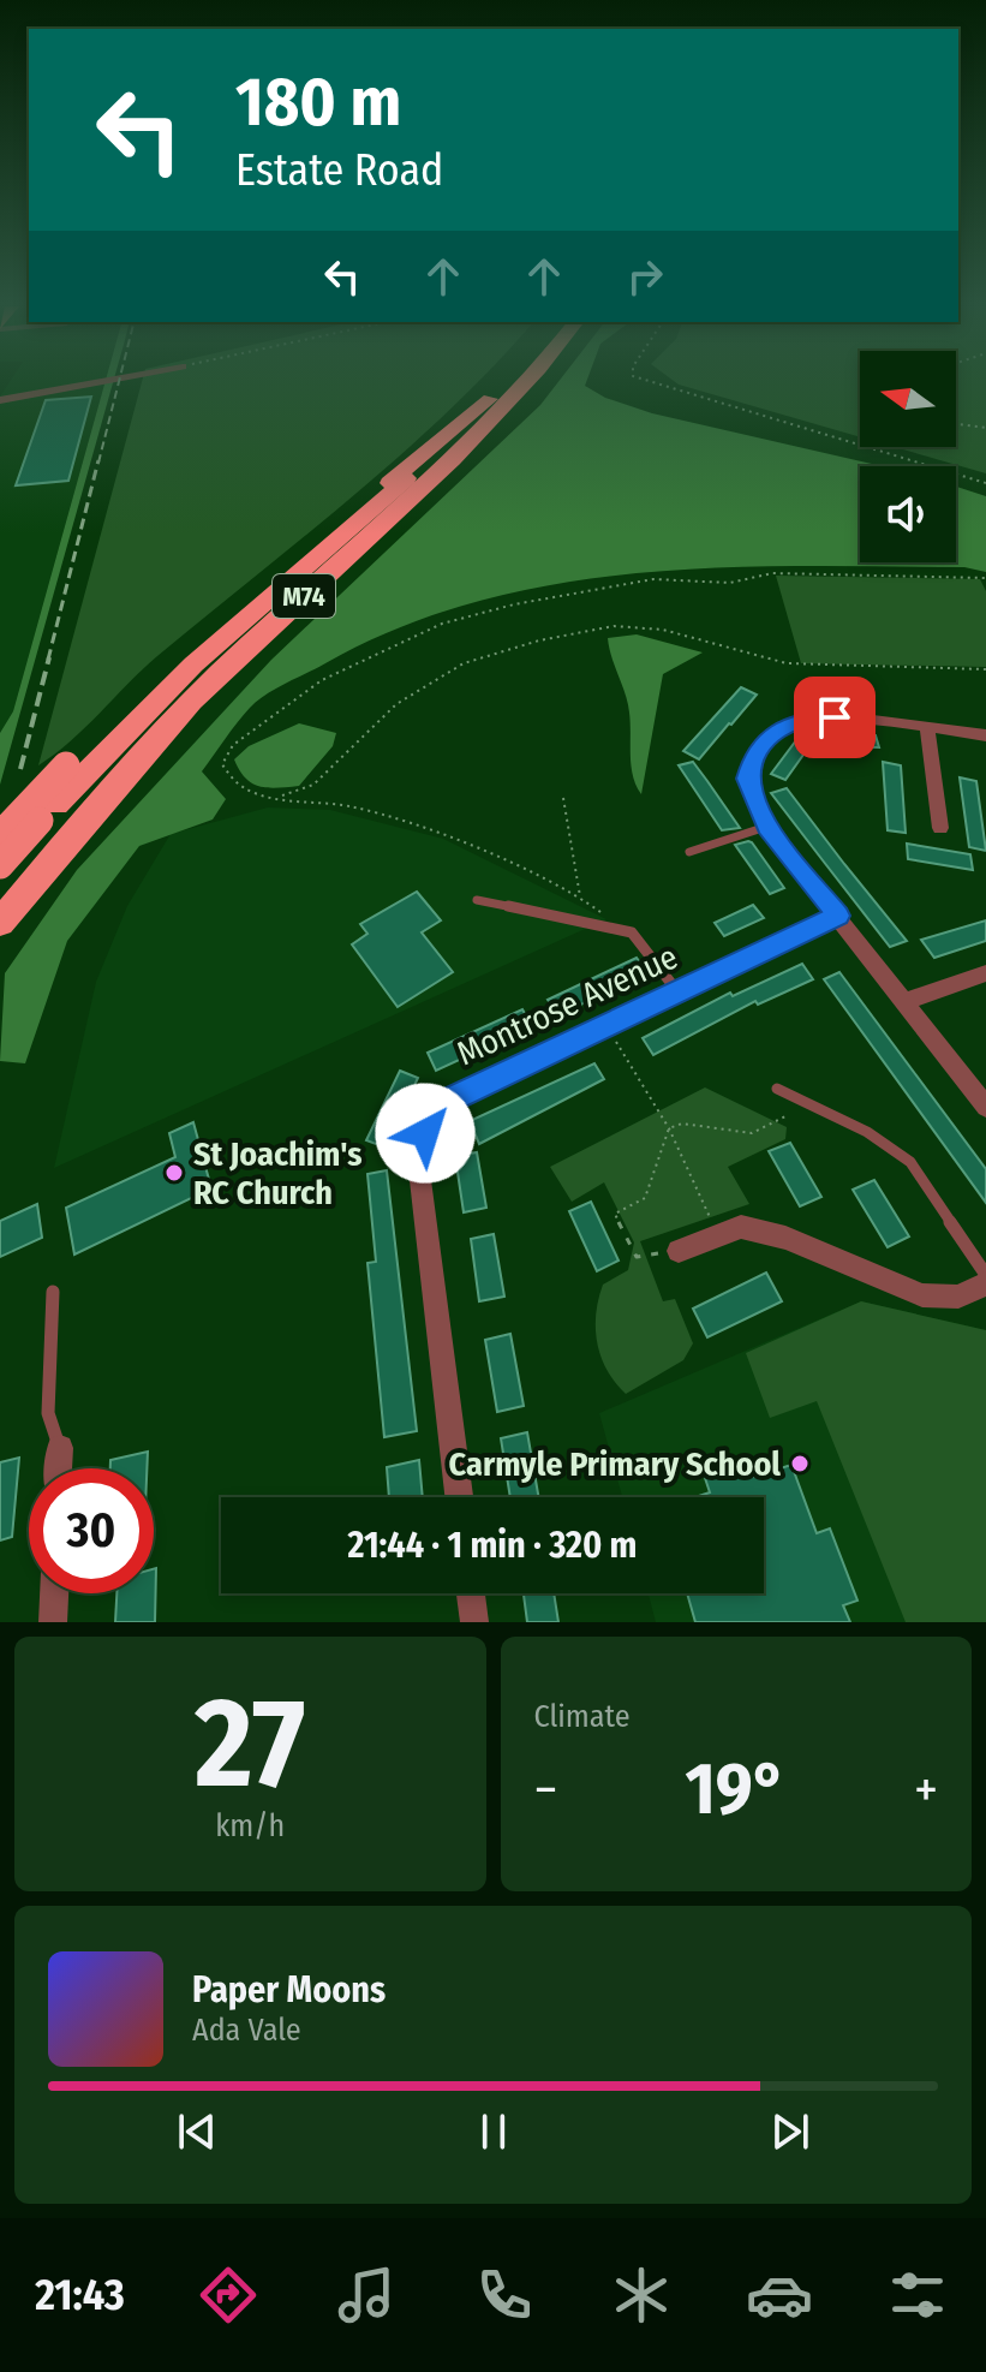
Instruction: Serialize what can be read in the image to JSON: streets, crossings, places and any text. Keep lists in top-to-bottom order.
{
  "streets": {
    "highway": ["M74"],
    "street": ["Montrose Avenue"]
  },
  "places": ["St Joachim's RC Church", "Carmyle Primary School"],
  "north": "left",
  "page": {
    "turn": ["180 m", "Estate Road"],
    "limit": "30",
    "trip": "21:44 · 1 min · 320 m",
    "tile": [
      ["27", "km/h"],
      "Climate"
    ],
    "heat": ["−", "19°", "+"],
    "song": ["Paper Moons", "Ada Vale"],
    "tabs": "21:43"
  }
}
